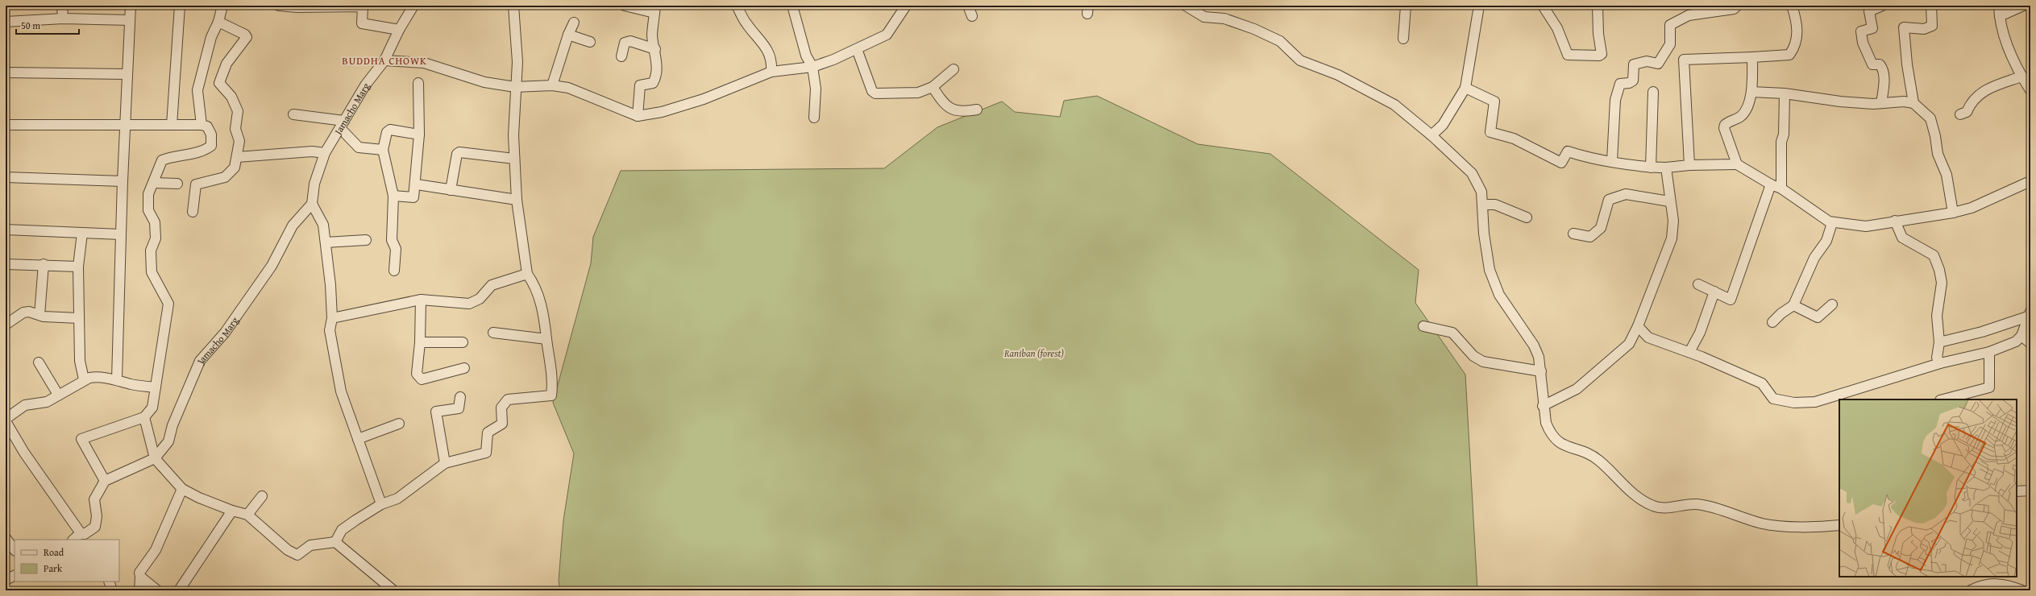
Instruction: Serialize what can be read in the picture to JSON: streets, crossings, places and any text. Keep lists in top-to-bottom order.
{
  "streets": {
    "street": ["Jamacho Marg"]
  },
  "districts": ["BUDDHA CHOWK"],
  "parks": ["Raniban (forest)"],
  "legend": ["Road", "Park"],
  "scale_bar": "50 m"
}
